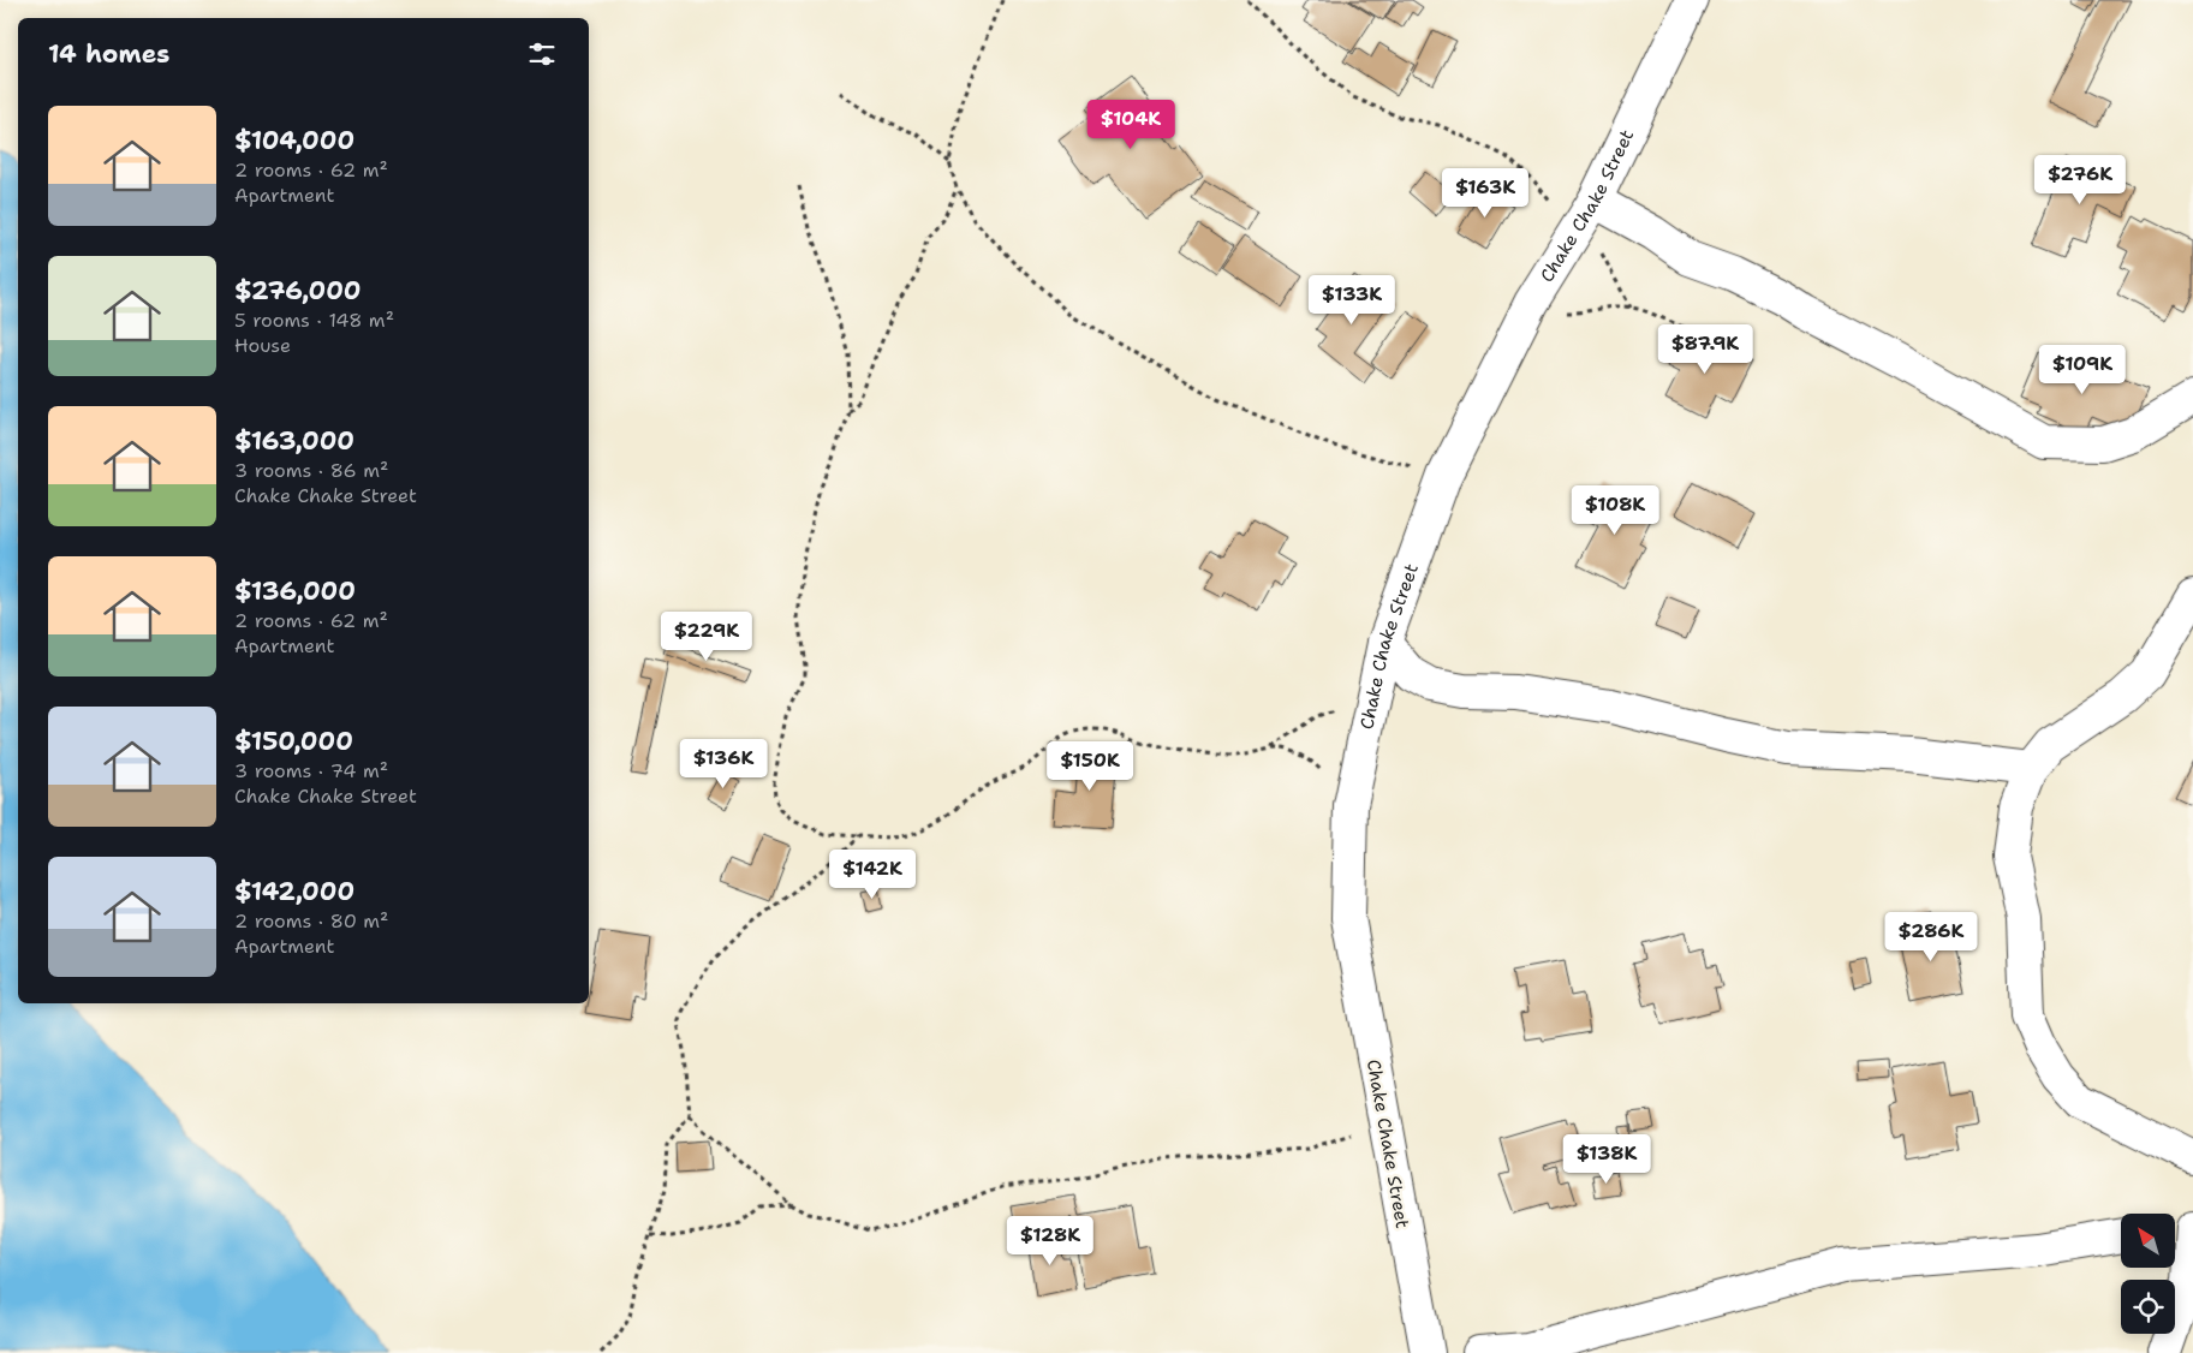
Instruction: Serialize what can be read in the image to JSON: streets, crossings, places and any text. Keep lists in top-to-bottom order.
{
  "streets": {
    "street": ["Chake Chake Street"]
  },
  "north": "top left",
  "page": {
    "heading": "14 homes",
    "list": [
      {
        "name": "$104,000",
        "note": "2 rooms · 62 m² · Apartment"
      },
      {
        "name": "$276,000",
        "note": "5 rooms · 148 m² · House"
      },
      {
        "name": "$163,000",
        "note": "3 rooms · 86 m² · Chake Chake Street"
      },
      {
        "name": "$136,000",
        "note": "2 rooms · 62 m² · Apartment"
      },
      {
        "name": "$150,000",
        "note": "3 rooms · 74 m² · Chake Chake Street"
      },
      {
        "name": "$142,000",
        "note": "2 rooms · 80 m² · Apartment"
      }
    ],
    "price": [
      "$104K",
      "$276K",
      "$163K",
      "$133K",
      "$87.9K",
      "$109K",
      "$108K",
      "$229K",
      "$136K",
      "$150K",
      "$142K",
      "$286K",
      "$138K",
      "$128K"
    ]
  }
}
